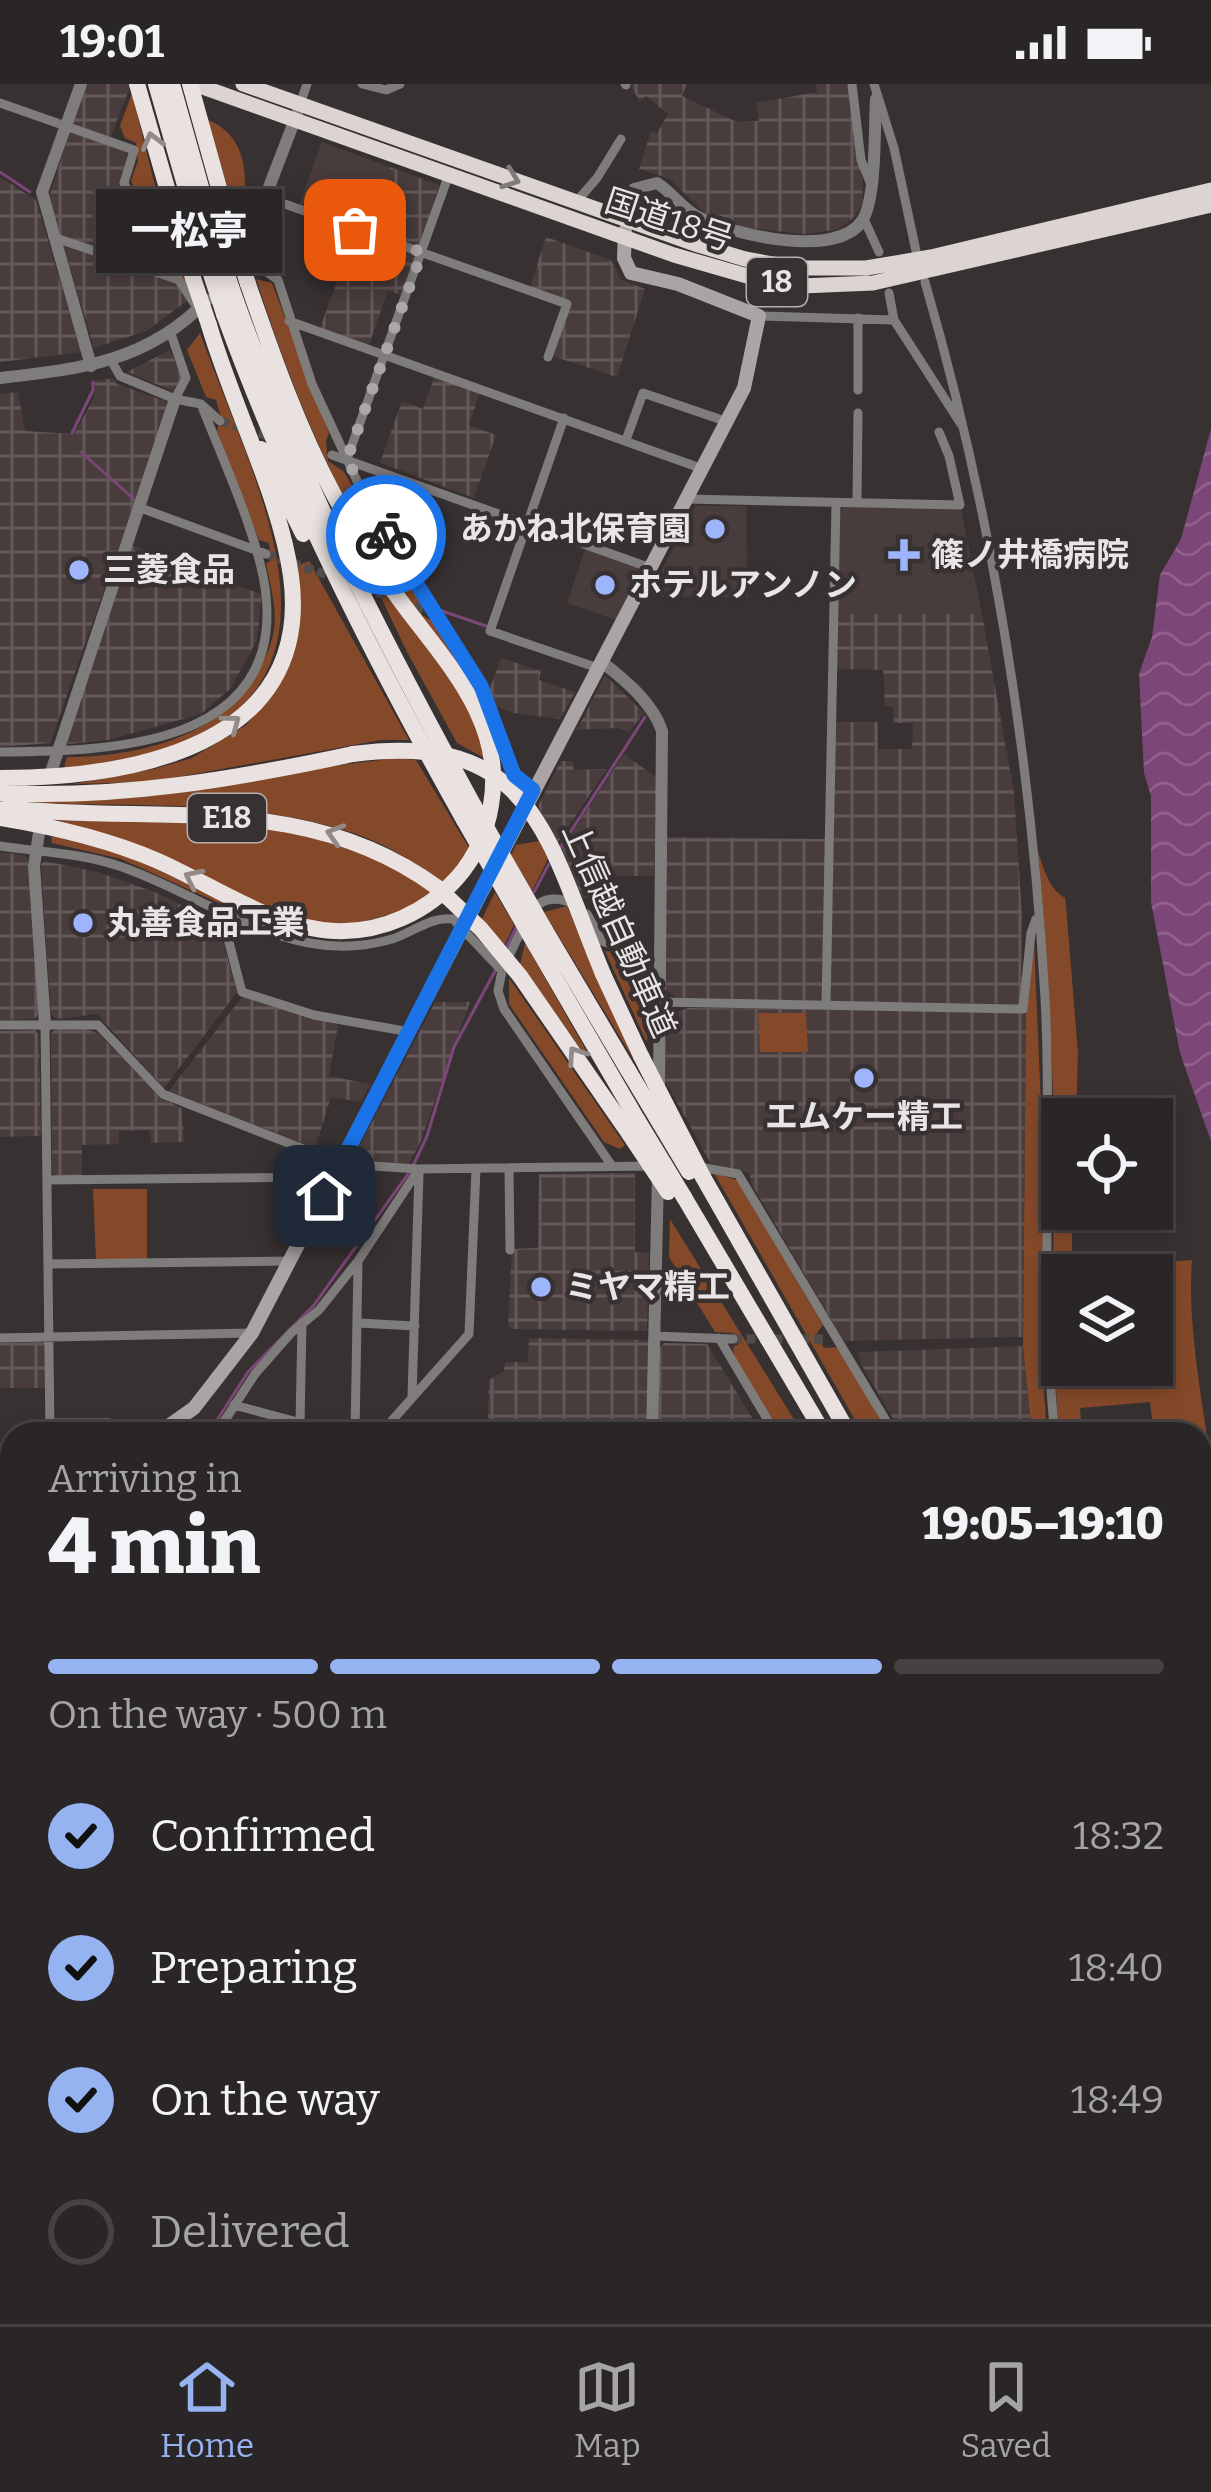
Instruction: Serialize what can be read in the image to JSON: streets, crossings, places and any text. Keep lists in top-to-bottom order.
{
  "streets": {
    "highway": [
      "国道18号",
      "18",
      "E18",
      "上信越自動車道"
    ]
  },
  "places": {
    "other": [
      "一松亭",
      "あかね北保育園",
      "三菱食品",
      "ホテルアンノン",
      "丸善食品工業",
      "エムケー精工",
      "ミヤマ精工"
    ],
    "health": ["篠ノ井橋病院"]
  },
  "page": {
    "status": "19:01",
    "bubble": "一松亭",
    "heading": ["4 min", "Arriving in", "19:05–19:10"],
    "bar": "On the way · 500 m",
    "list": [
      ["Confirmed", "18:32"],
      ["Preparing", "18:40"],
      ["On the way", "18:49"],
      "Delivered"
    ],
    "tabs": ["Home", "Map", "Saved"]
  }
}
